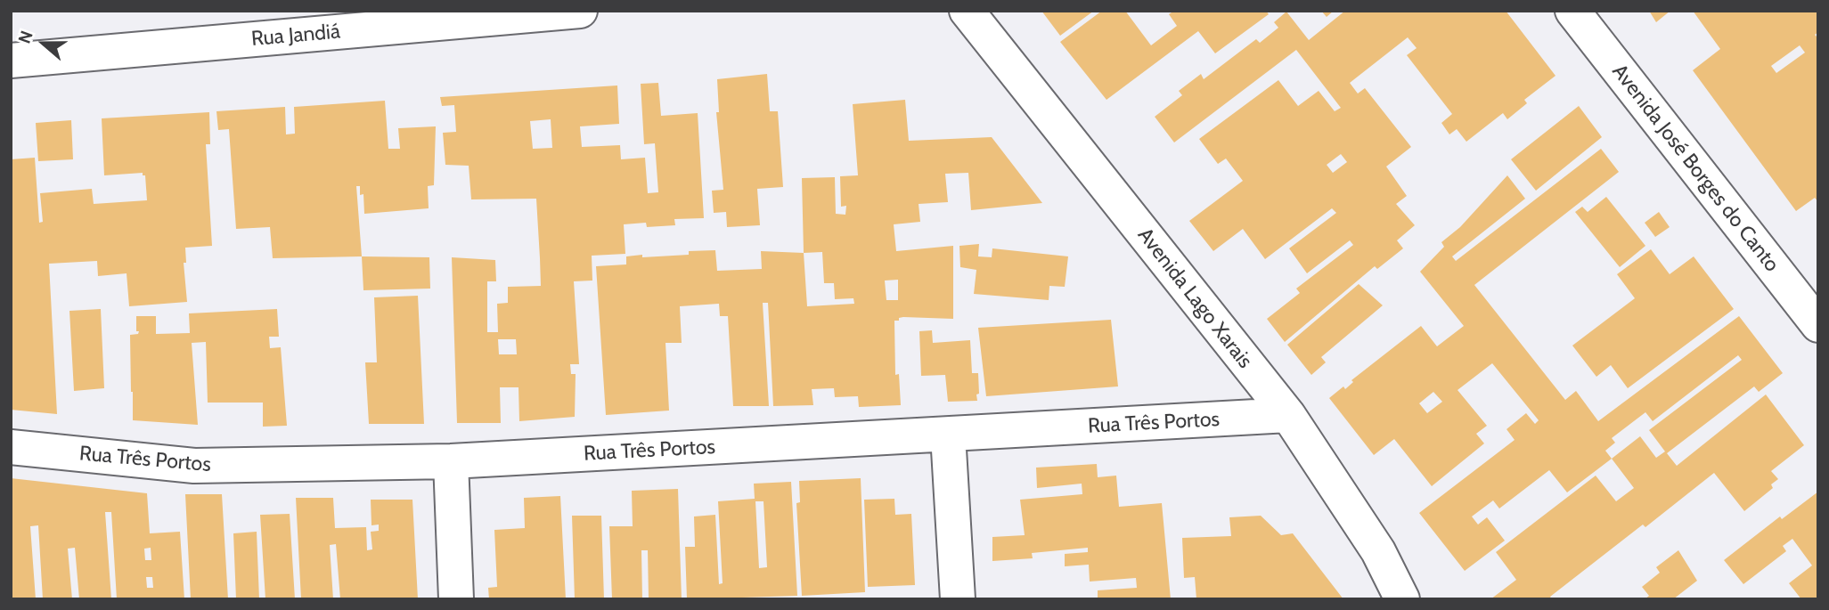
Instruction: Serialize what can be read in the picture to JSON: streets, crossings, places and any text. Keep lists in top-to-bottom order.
{
  "streets": {
    "street": [
      "Rua Jandiá",
      "Avenida José Borges do Canto",
      "Avenida Lago Xarais",
      "Rua Três Portos"
    ]
  },
  "crossings": [
    ["Avenida Lago Xarais", "Rua Três Portos"]
  ],
  "north": "left"
}
